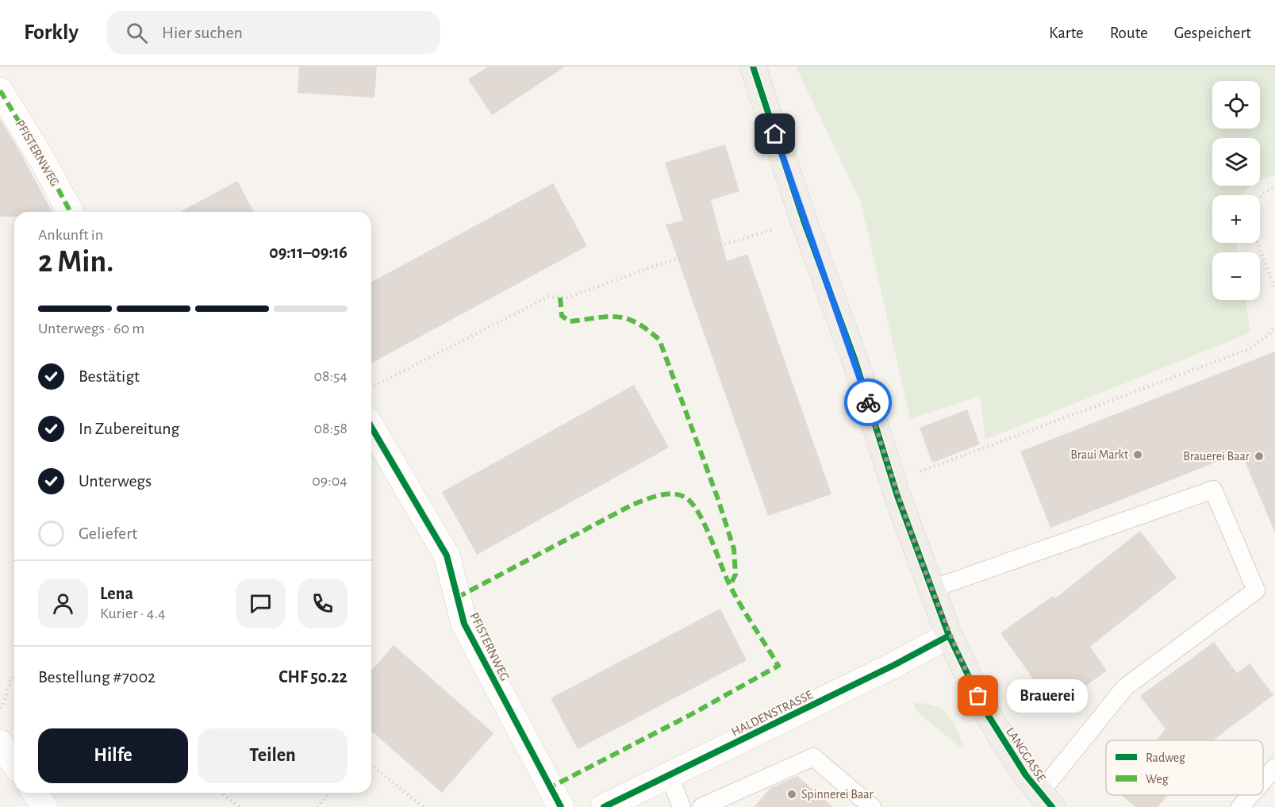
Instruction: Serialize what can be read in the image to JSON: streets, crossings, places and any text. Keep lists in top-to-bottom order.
{
  "streets": {
    "main road": ["LANGGASSE"],
    "street": ["PFISTERNWEG", "HALDENSTRASSE"]
  },
  "crossings": [
    ["HALDENSTRASSE", "LANGGASSE"]
  ],
  "places": [
    "Braui Markt",
    "Brauerei Baar",
    "Brauerei",
    "Spinnerei Baar"
  ],
  "legend": ["Radweg", "Weg"],
  "page": {
    "header": "Forkly",
    "search": "Hier suchen",
    "nav": ["Karte", "Route", "Gespeichert"],
    "map_buttons": ["+", "−"],
    "heading": ["2 Min.", "Ankunft in", "09:11–09:16"],
    "panel": [
      "Lena",
      "Kurier · 4.4",
      "Bestellung #7002",
      "CHF 50.22"
    ],
    "bar": "Unterwegs · 60 m",
    "list": [
      ["Bestätigt", "08:54"],
      ["In Zubereitung", "08:58"],
      ["Unterwegs", "09:04"],
      "Geliefert"
    ],
    "bubble": "Brauerei",
    "buttons": ["Hilfe", "Teilen"]
  }
}
